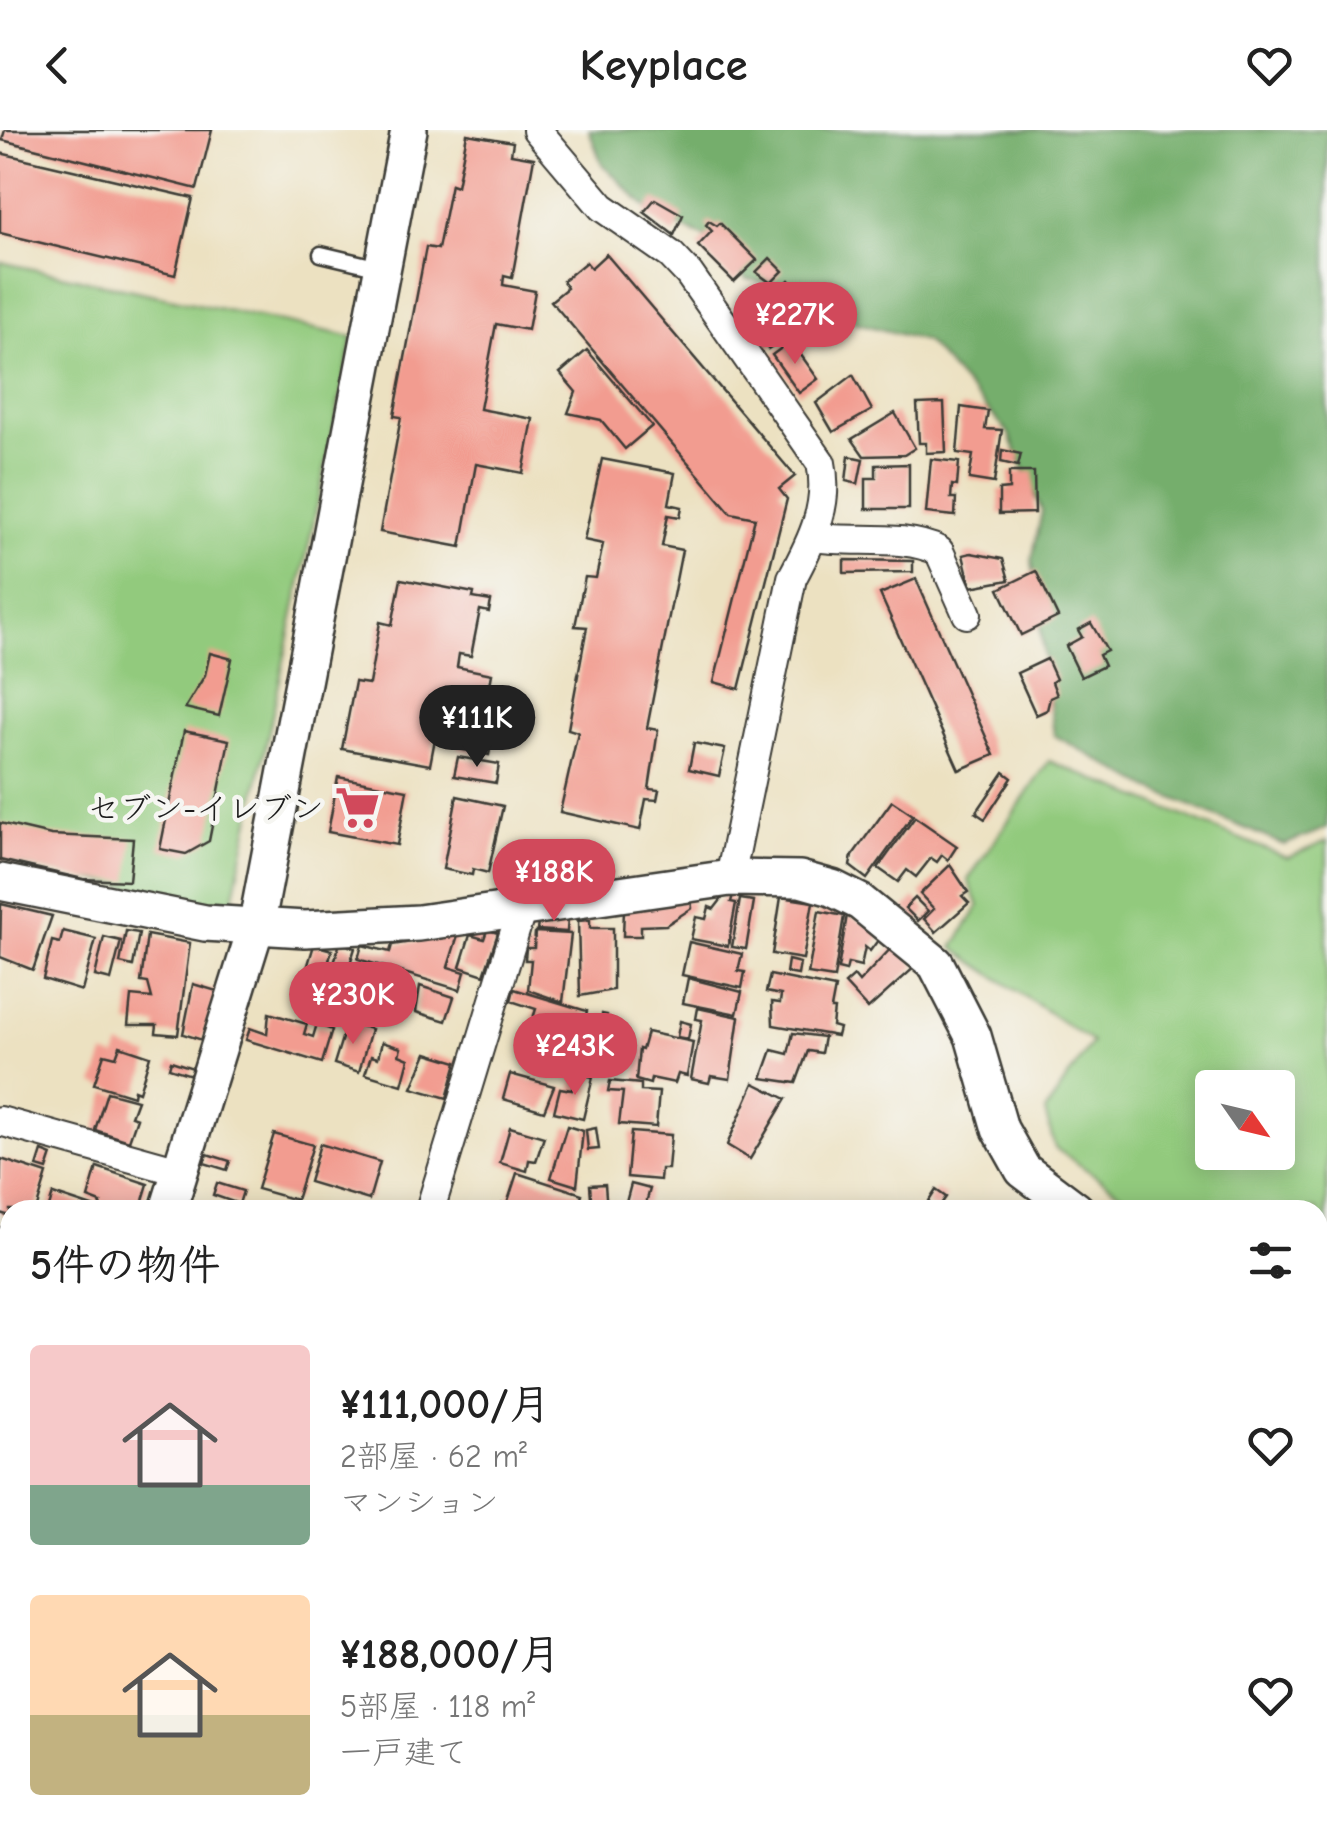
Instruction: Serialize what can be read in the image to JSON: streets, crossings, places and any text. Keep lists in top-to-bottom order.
{
  "places": {
    "supermarket": ["セブン-イレブン"]
  },
  "north": "bottom right",
  "page": {
    "header": "Keyplace",
    "price": [
      "¥227K",
      "¥111K",
      "¥188K",
      "¥230K",
      "¥243K"
    ],
    "heading": "5件の物件",
    "list": [
      {
        "name": "¥111,000/月",
        "note": "2部屋 · 62 m² · マンション"
      },
      {
        "name": "¥188,000/月",
        "note": "5部屋 · 118 m² · 一戸建て"
      }
    ]
  }
}
